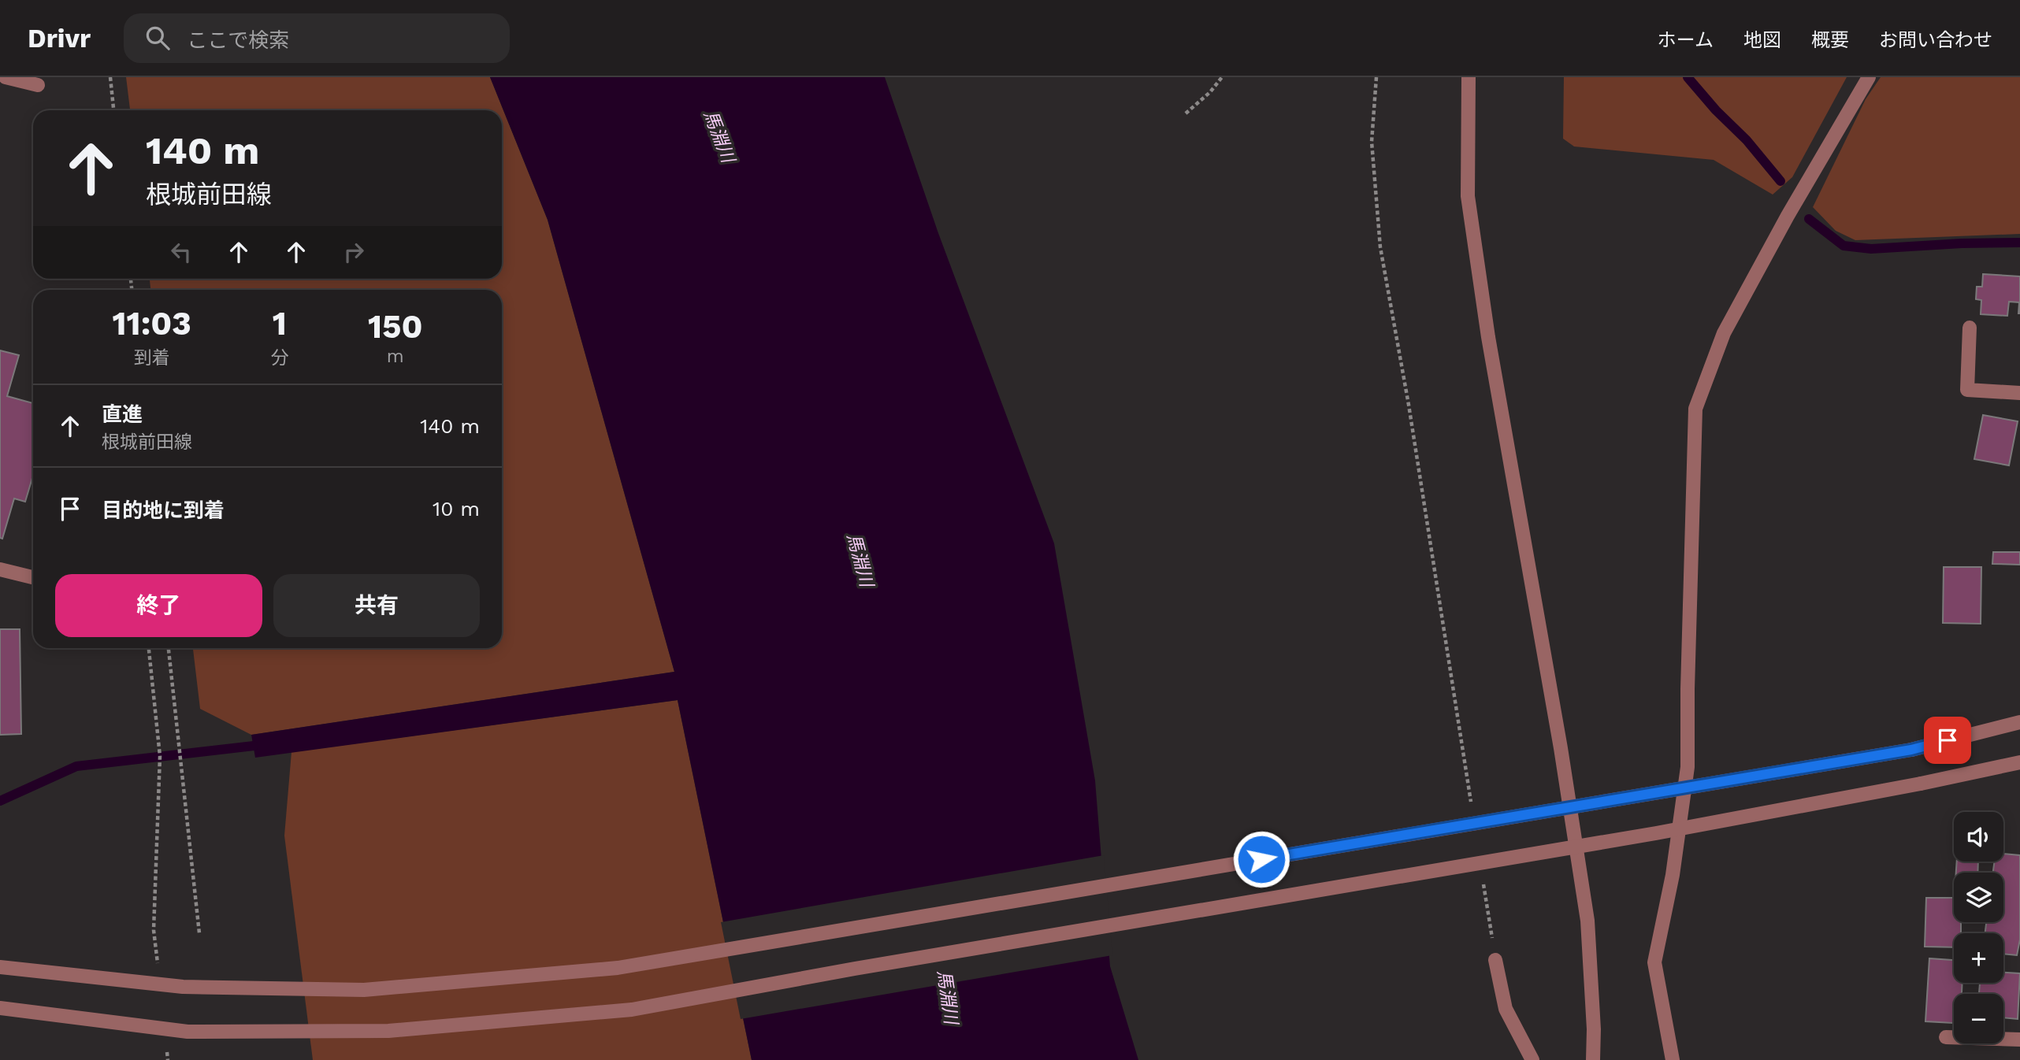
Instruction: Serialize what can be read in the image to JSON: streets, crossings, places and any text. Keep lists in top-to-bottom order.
{
  "water": ["馬淵川"],
  "page": {
    "header": "Drivr",
    "search": "ここで検索",
    "nav": [
      "ホーム",
      "地図",
      "概要",
      "お問い合わせ"
    ],
    "turn": ["140 m", "根城前田線"],
    "eta": [
      "11:03",
      "到着",
      "1",
      "分",
      "150",
      "m"
    ],
    "list": [
      {
        "name": "直進",
        "note": "根城前田線",
        "value": "140 m"
      },
      {
        "name": "目的地に到着",
        "value": "10 m"
      }
    ],
    "buttons": ["終了", "共有"],
    "map_buttons": ["+", "−"]
  }
}
